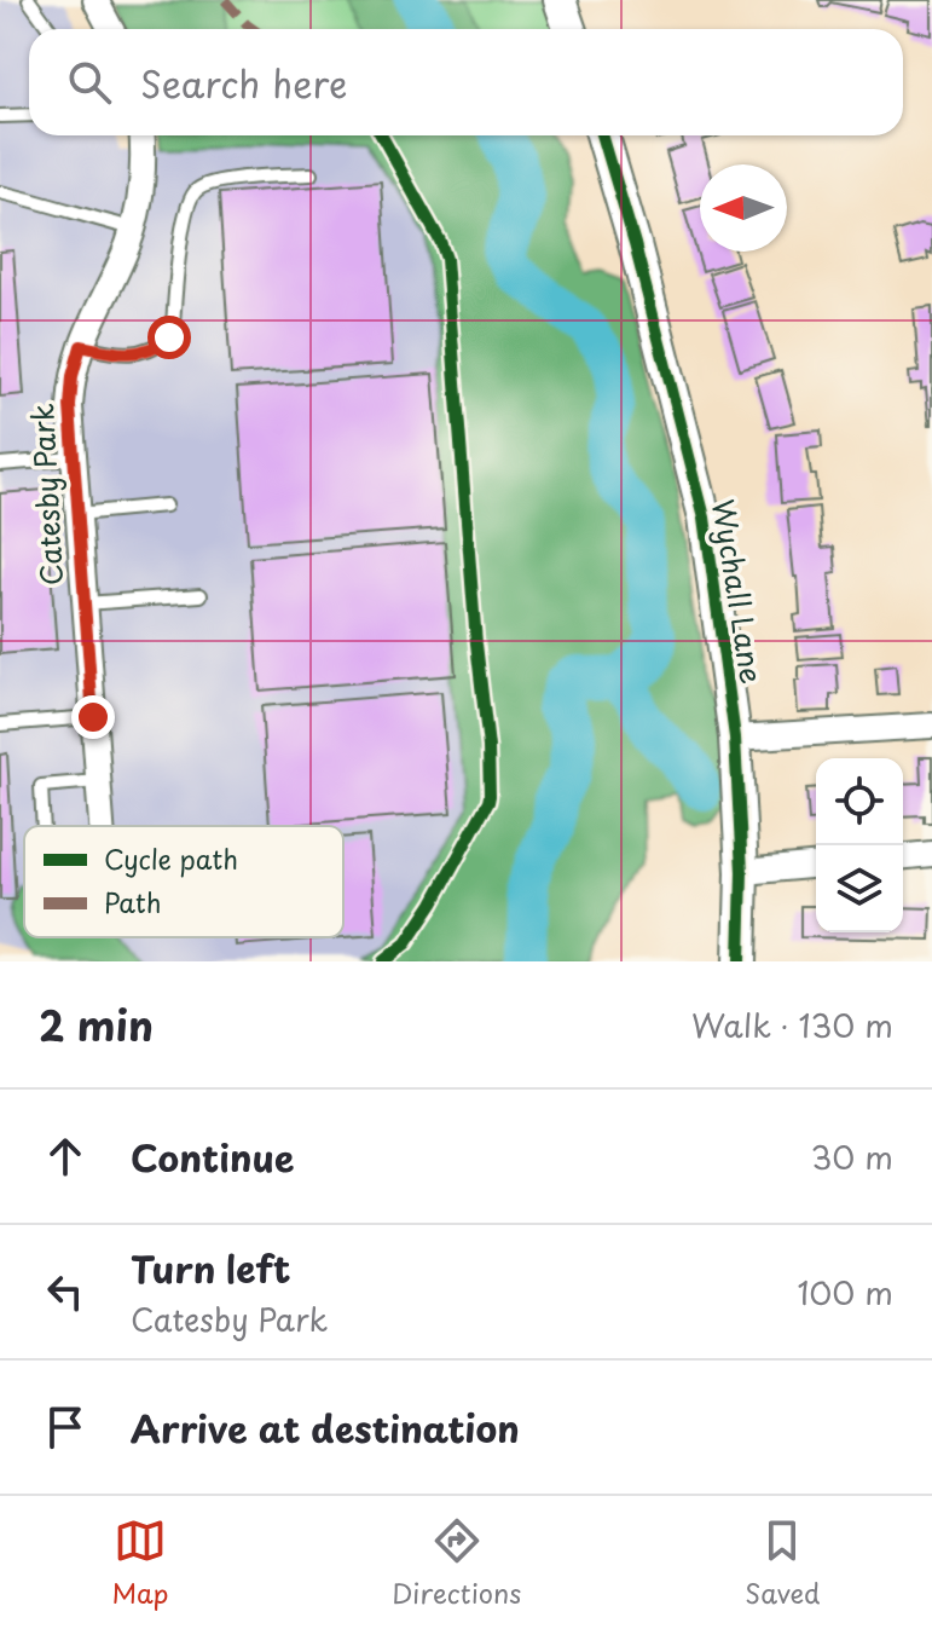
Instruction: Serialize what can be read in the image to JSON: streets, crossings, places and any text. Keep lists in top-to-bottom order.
{
  "streets": {
    "street": ["Catesby Park", "Wychall Lane"]
  },
  "legend": ["Cycle path", "Path"],
  "north": "left",
  "page": {
    "search": "Search here",
    "heading": ["2 min", "Walk · 130 m"],
    "list": [
      ["Continue", "30 m"],
      ["Turn left", "Catesby Park", "100 m"],
      "Arrive at destination"
    ],
    "nav": ["Map", "Directions", "Saved"]
  }
}
